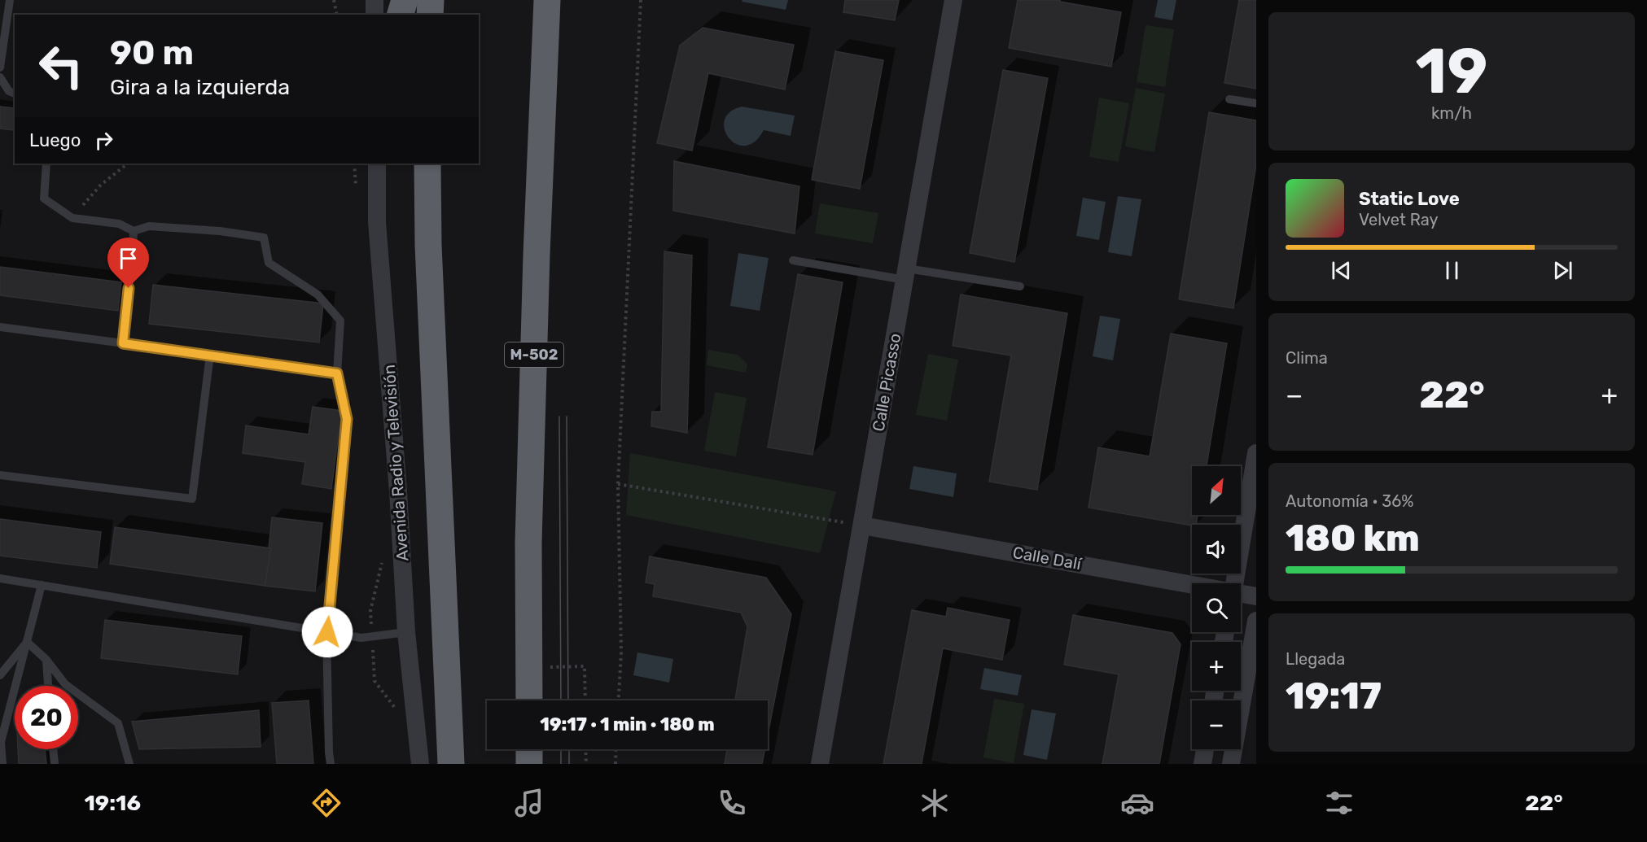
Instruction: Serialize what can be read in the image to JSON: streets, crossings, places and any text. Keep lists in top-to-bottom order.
{
  "streets": {
    "highway": ["M-502"],
    "street": ["Calle Picasso", "Avenida Radio y Televisión", "Calle Dalí"]
  },
  "crossings": [
    ["Calle Picasso", "Calle Dalí"]
  ],
  "north": "top right",
  "page": {
    "tile": [
      ["19", "km/h"],
      "Clima",
      ["Autonomía · 36%", "180 km"],
      ["Llegada", "19:17"]
    ],
    "turn": ["90 m", "Gira a la izquierda"],
    "then": "Luego",
    "song": ["Static Love", "Velvet Ray"],
    "heat": ["−", "22°", "+"],
    "map_buttons": ["+", "−"],
    "limit": "20",
    "trip": "19:17 · 1 min · 180 m",
    "tabs": ["19:16", "22°"]
  }
}
